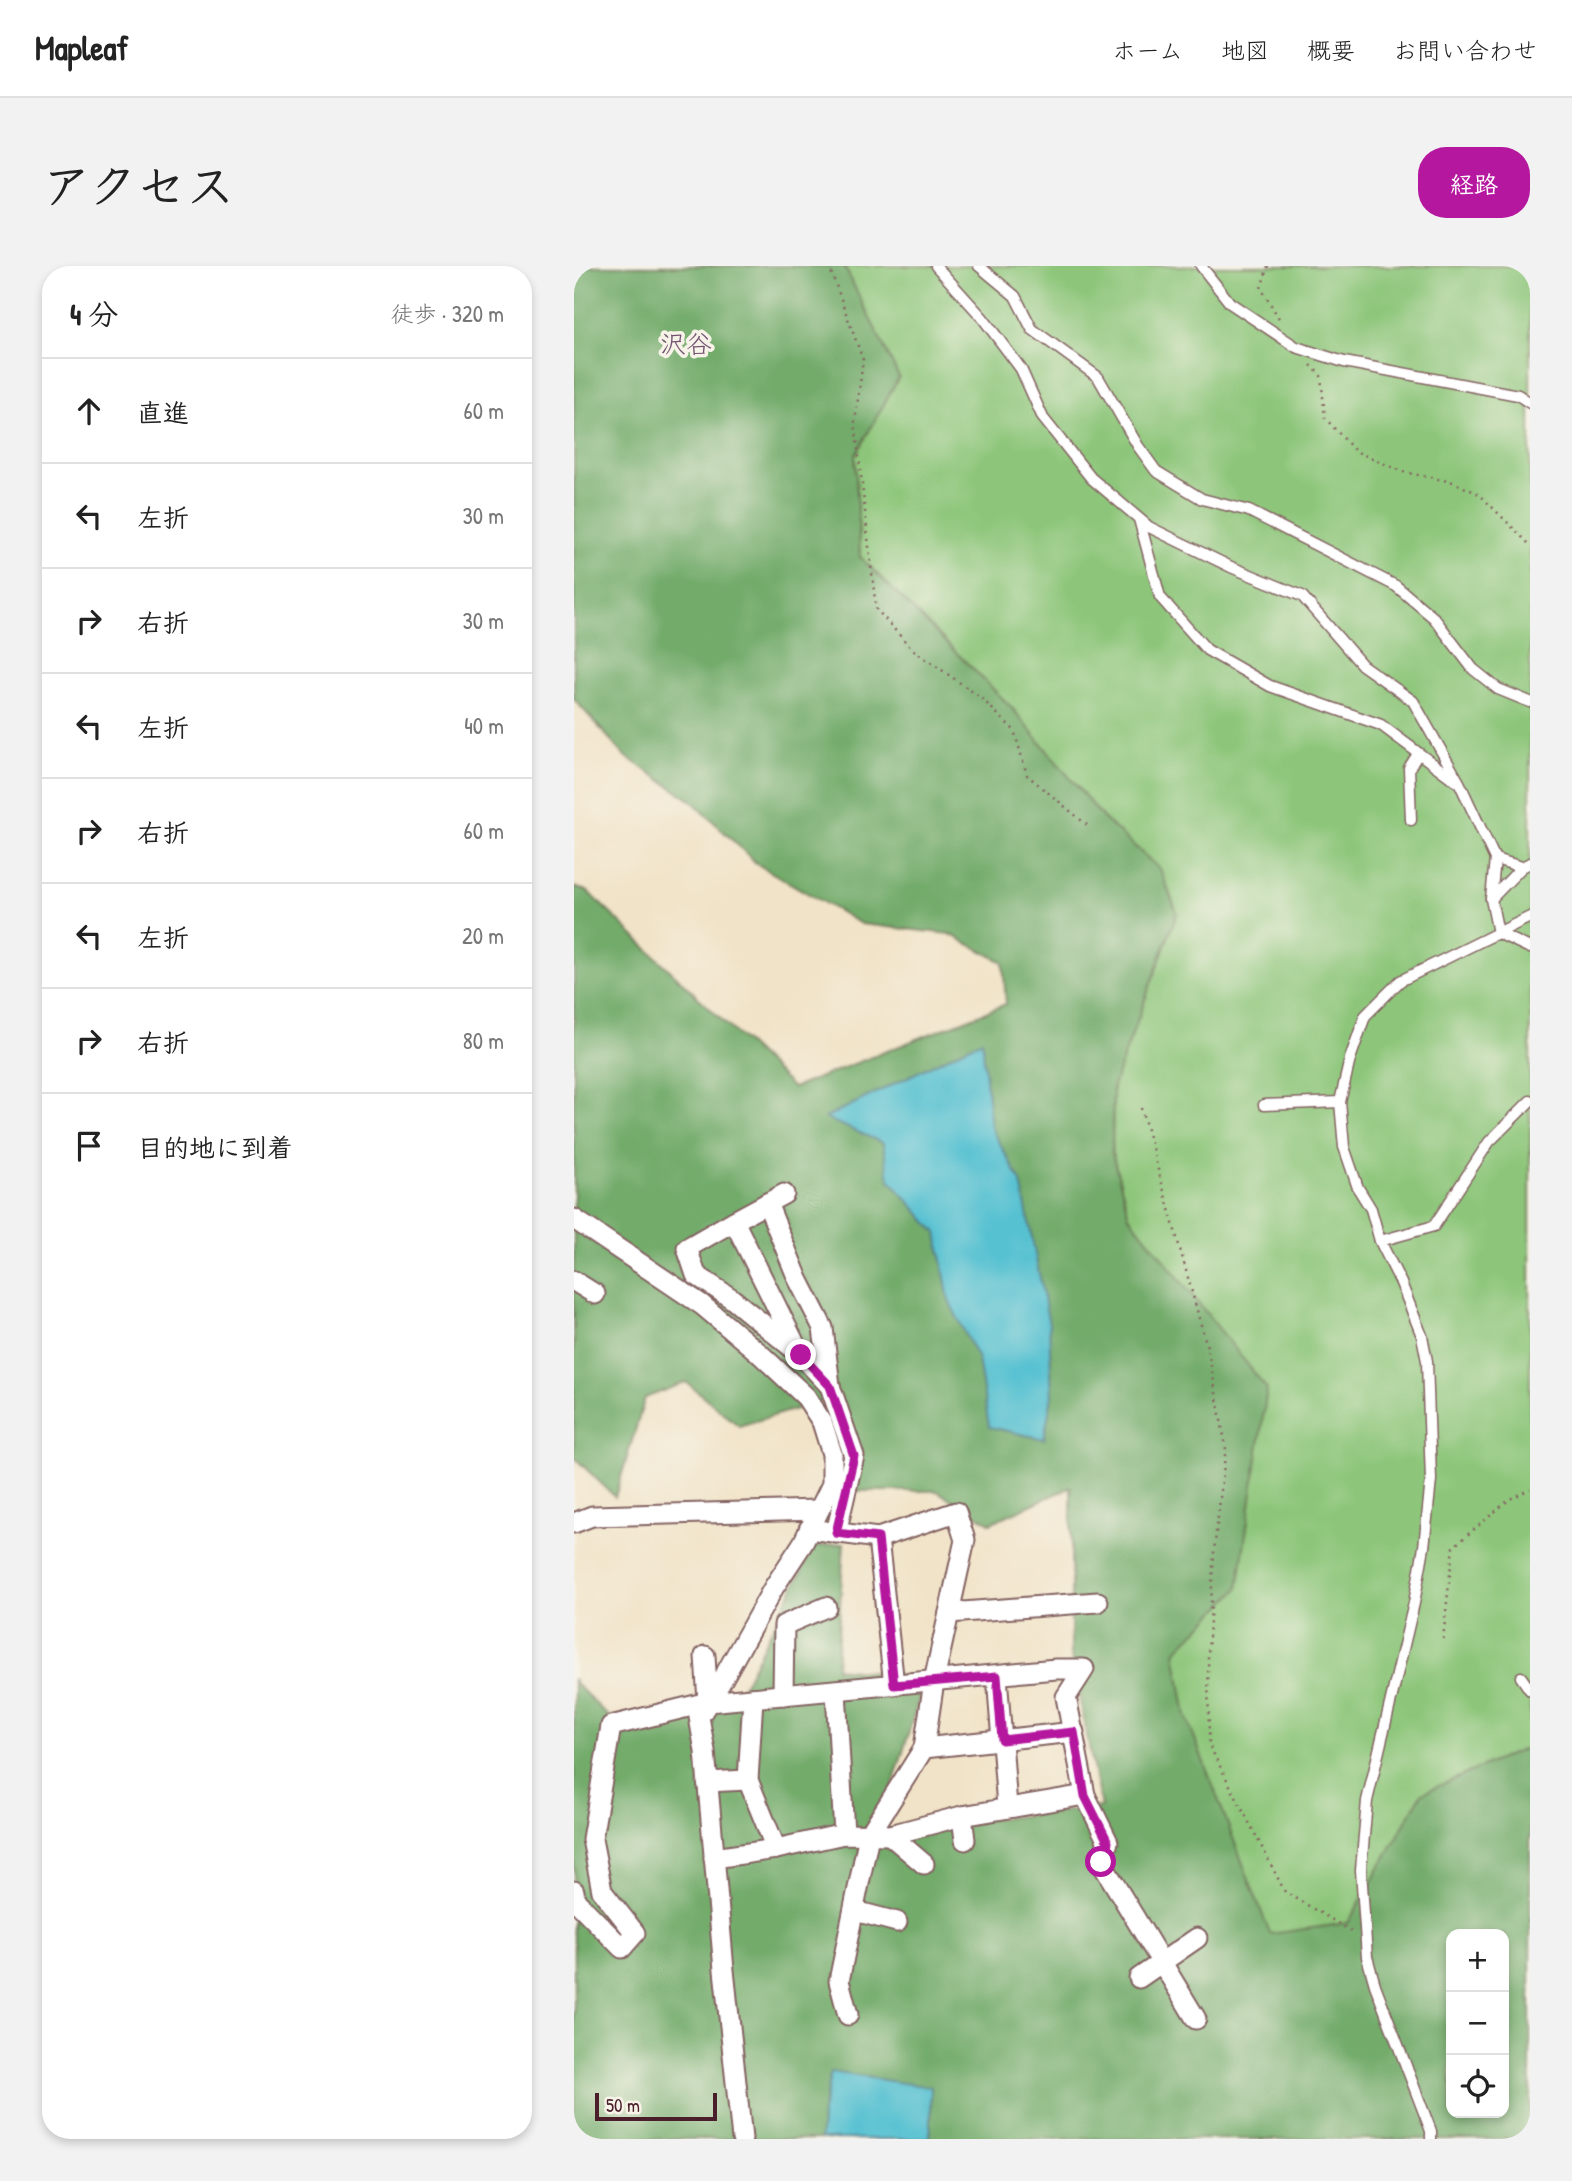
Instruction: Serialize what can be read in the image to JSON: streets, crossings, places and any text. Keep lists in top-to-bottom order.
{
  "districts": ["沢谷"],
  "scale_bar": "50 m",
  "page": {
    "header": "Mapleaf",
    "nav": [
      "ホーム",
      "地図",
      "概要",
      "お問い合わせ"
    ],
    "title": "アクセス",
    "buttons": "経路",
    "heading": ["4 分", "徒歩 · 320 m"],
    "list": [
      ["直進", "60 m"],
      ["左折", "30 m"],
      ["右折", "30 m"],
      ["左折", "40 m"],
      ["右折", "60 m"],
      ["左折", "20 m"],
      ["右折", "80 m"],
      "目的地に到着"
    ],
    "map_buttons": ["+", "−"],
    "scale": "50 m"
  }
}
